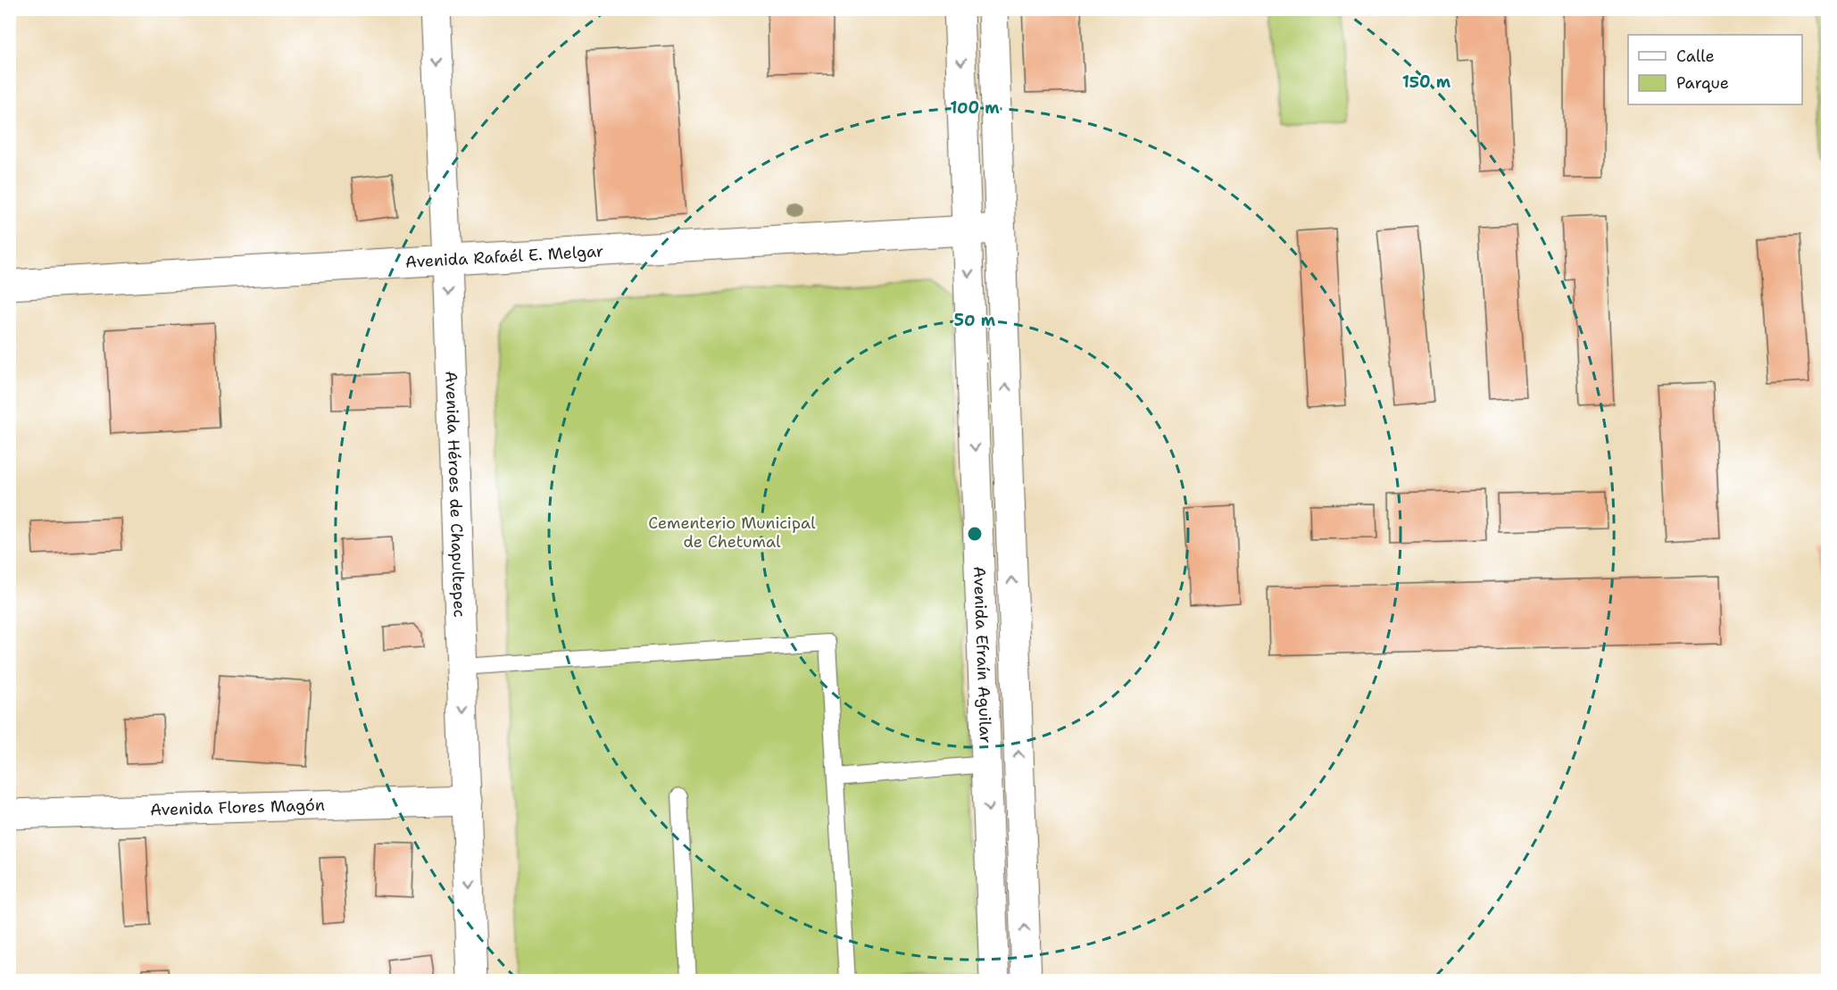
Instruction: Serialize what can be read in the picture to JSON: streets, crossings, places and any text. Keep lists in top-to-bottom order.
{
  "streets": {
    "street": [
      "Avenida Rafaél E. Melgar",
      "Avenida Héroes de Chapultepec",
      "Avenida Efraín Aguilar",
      "Avenida Flores Magón"
    ]
  },
  "crossings": [
    ["Avenida Rafaél E. Melgar", "Avenida Héroes de Chapultepec"],
    ["Avenida Rafaél E. Melgar", "Avenida Efraín Aguilar"],
    ["Avenida Héroes de Chapultepec", "Avenida Flores Magón"]
  ],
  "one_way": ["Avenida Héroes de Chapultepec"],
  "parks": ["Cementerio Municipal de Chetumal"],
  "legend": ["Calle", "Parque"],
  "rings": ["150 m", "100 m", "50 m"]
}
